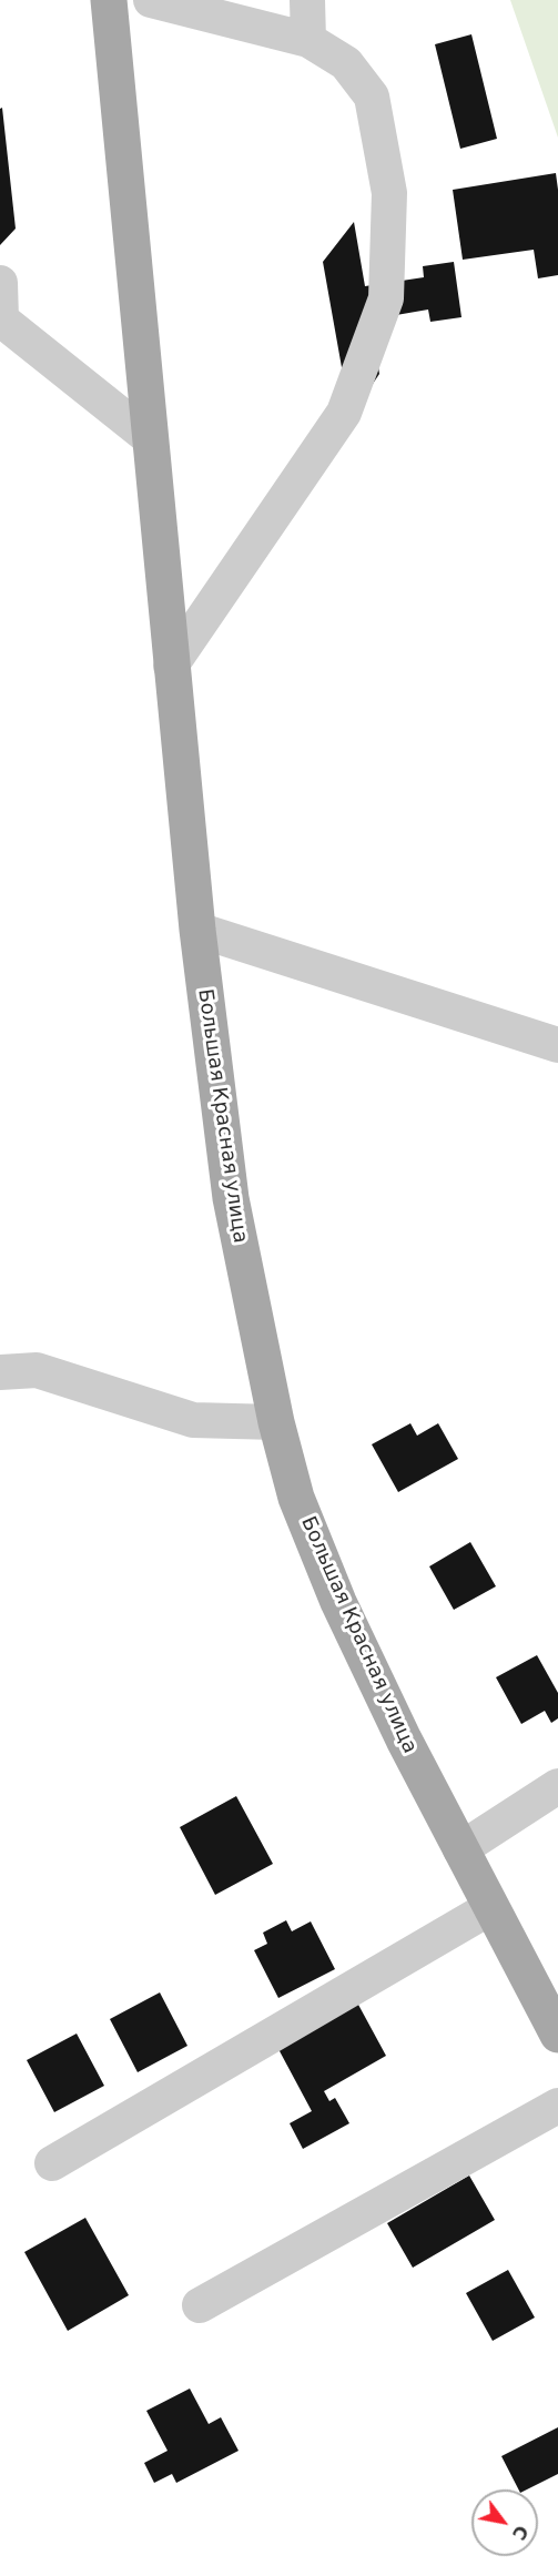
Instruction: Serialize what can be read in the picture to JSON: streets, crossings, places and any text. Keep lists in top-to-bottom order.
{
  "streets": {
    "main road": ["Большая Красная улица"]
  },
  "north": "bottom right"
}
